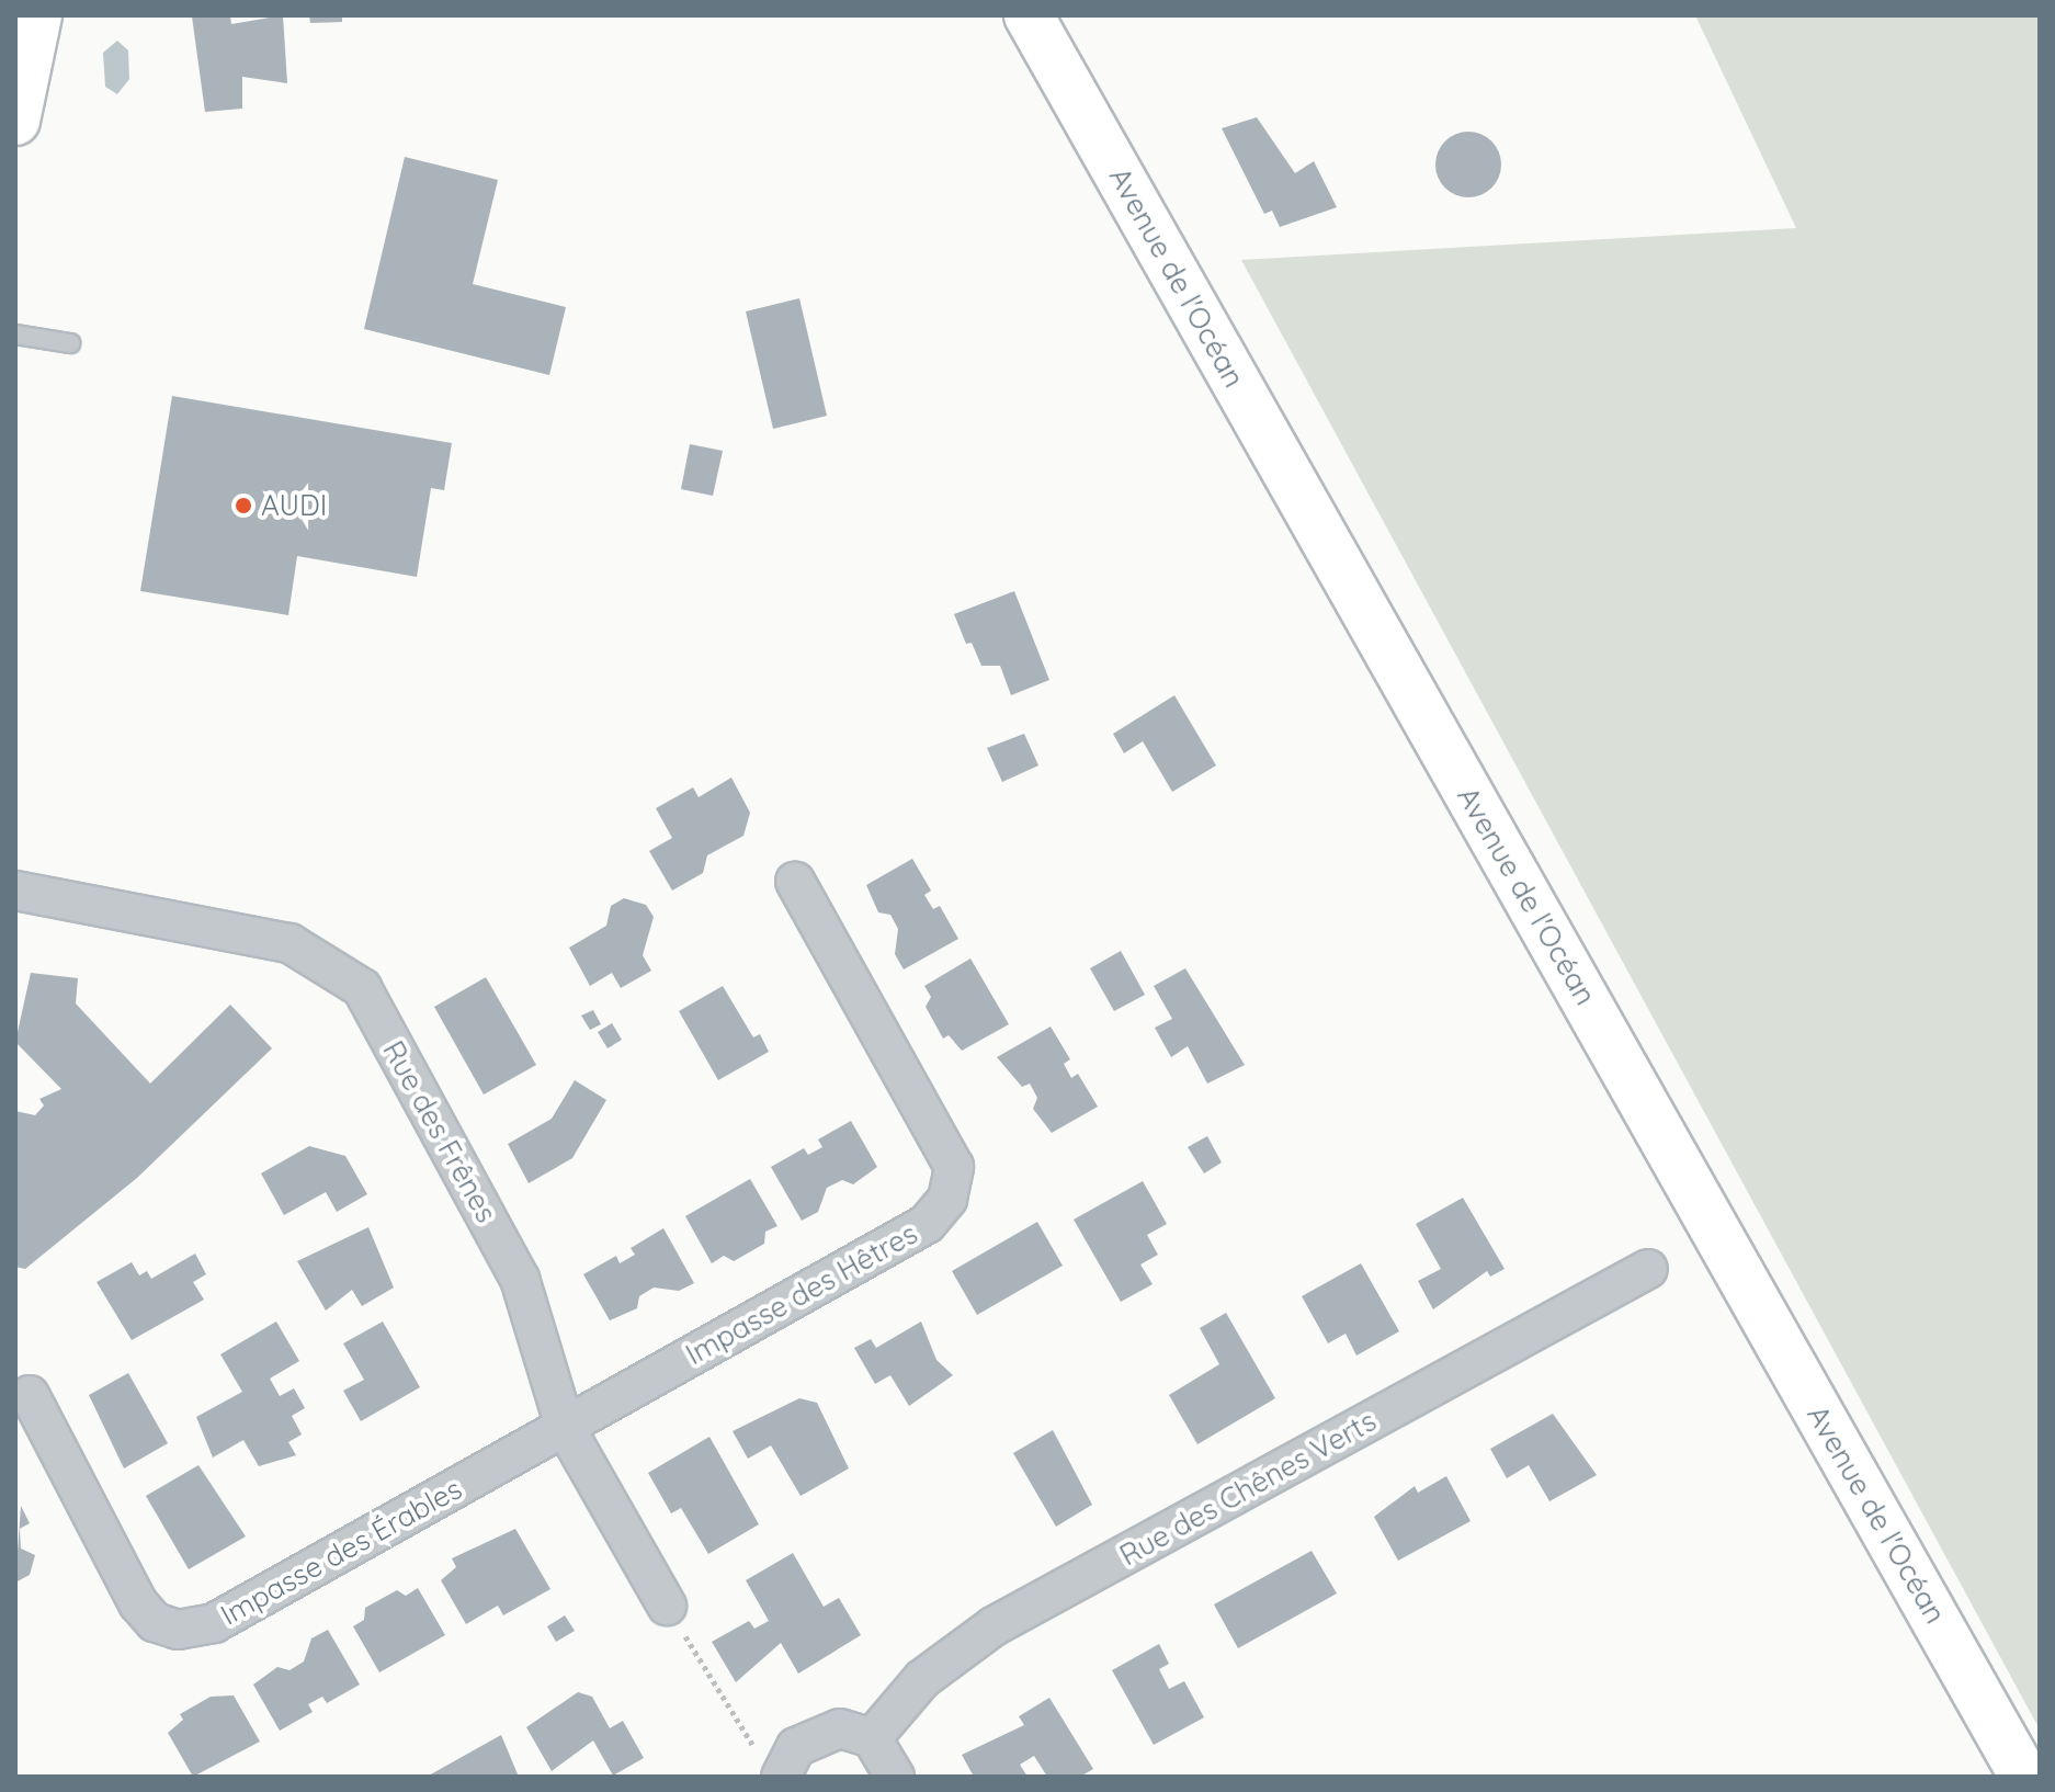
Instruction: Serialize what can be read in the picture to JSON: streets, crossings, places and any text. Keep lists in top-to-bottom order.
{
  "streets": {
    "main road": ["Avenue de l'Océan"],
    "street": [
      "Rue des Frênes",
      "Impasse des Hêtres",
      "Rue des Chênes Verts",
      "Impasse des Érables"
    ]
  },
  "crossings": [
    ["Rue des Frênes", "Impasse des Hêtres"],
    ["Rue des Frênes", "Impasse des Érables"],
    ["Impasse des Hêtres", "Impasse des Érables"]
  ],
  "places": ["AUDI"]
}
